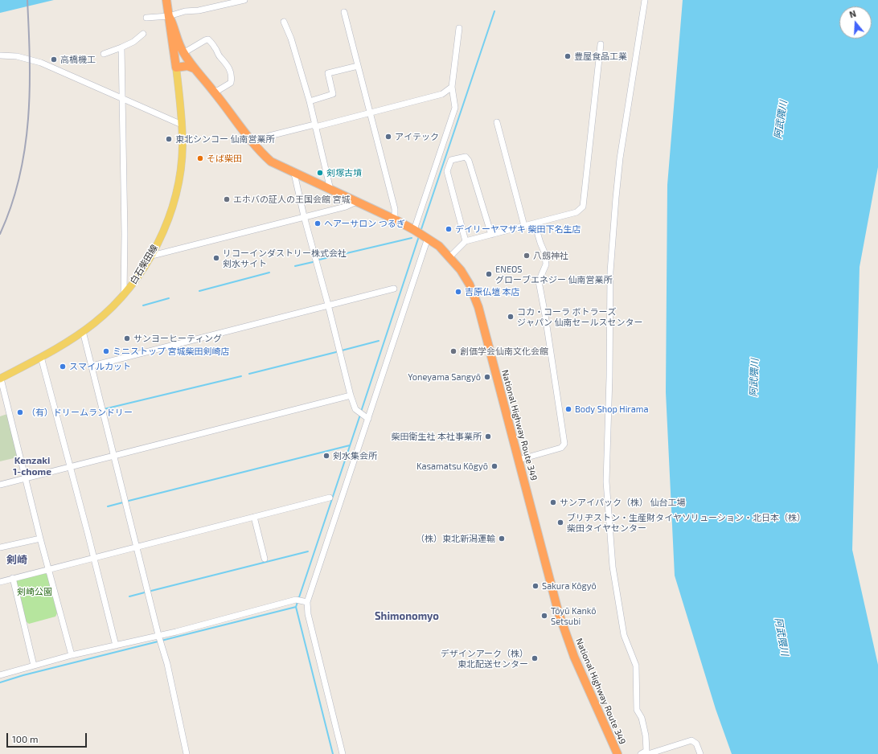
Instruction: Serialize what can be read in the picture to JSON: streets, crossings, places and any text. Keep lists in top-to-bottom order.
{
  "streets": {
    "highway": ["National Highway Route 349"],
    "main road": ["白石柴田線"]
  },
  "districts": ["Kenzaki 1-chome", "剣崎", "Shimonomyo"],
  "water": ["阿武隈川"],
  "parks": ["剣崎公園"],
  "places": [
    "豊屋食品工業",
    "高橋機工",
    "アイテック",
    "東北シンコー 仙南営業所",
    "そば柴田",
    "剣塚古墳",
    "エホバの証人の王国会館 宮城",
    "ヘアーサロン つるぎ",
    "デイリーヤマザキ 柴田下名生店",
    "八劔神社",
    "リコーインダストリー株式会社 剣水サイト",
    "ENEOS グローブエネジー 仙南営業所",
    "吉原仏壇 本店",
    "コカ・コーラ ボトラーズ ジャパン 仙南セールスセンター",
    "サンヨーヒーティング",
    "ミニストップ 宮城柴田剣崎店",
    "創価学会仙南文化会館",
    "スマイルカット",
    "Yoneyama Sangyō",
    "Body Shop Hirama",
    "（有）ドリームランドリー",
    "柴田衛生社 本社事業所",
    "剣水集会所",
    "Kasamatsu Kōgyō",
    "サンアイパック（株） 仙台工場",
    "ブリヂストン・生産財タイヤソリューション・北日本（株） 柴田タイヤセンター",
    "（株）東北新潟運輸",
    "Sakura Kōgyō",
    "Tōyū Kankō Setsubi",
    "デザインアーク（株） 東北配送センター"
  ],
  "scale_bar": "100 m",
  "north": "top"
}
